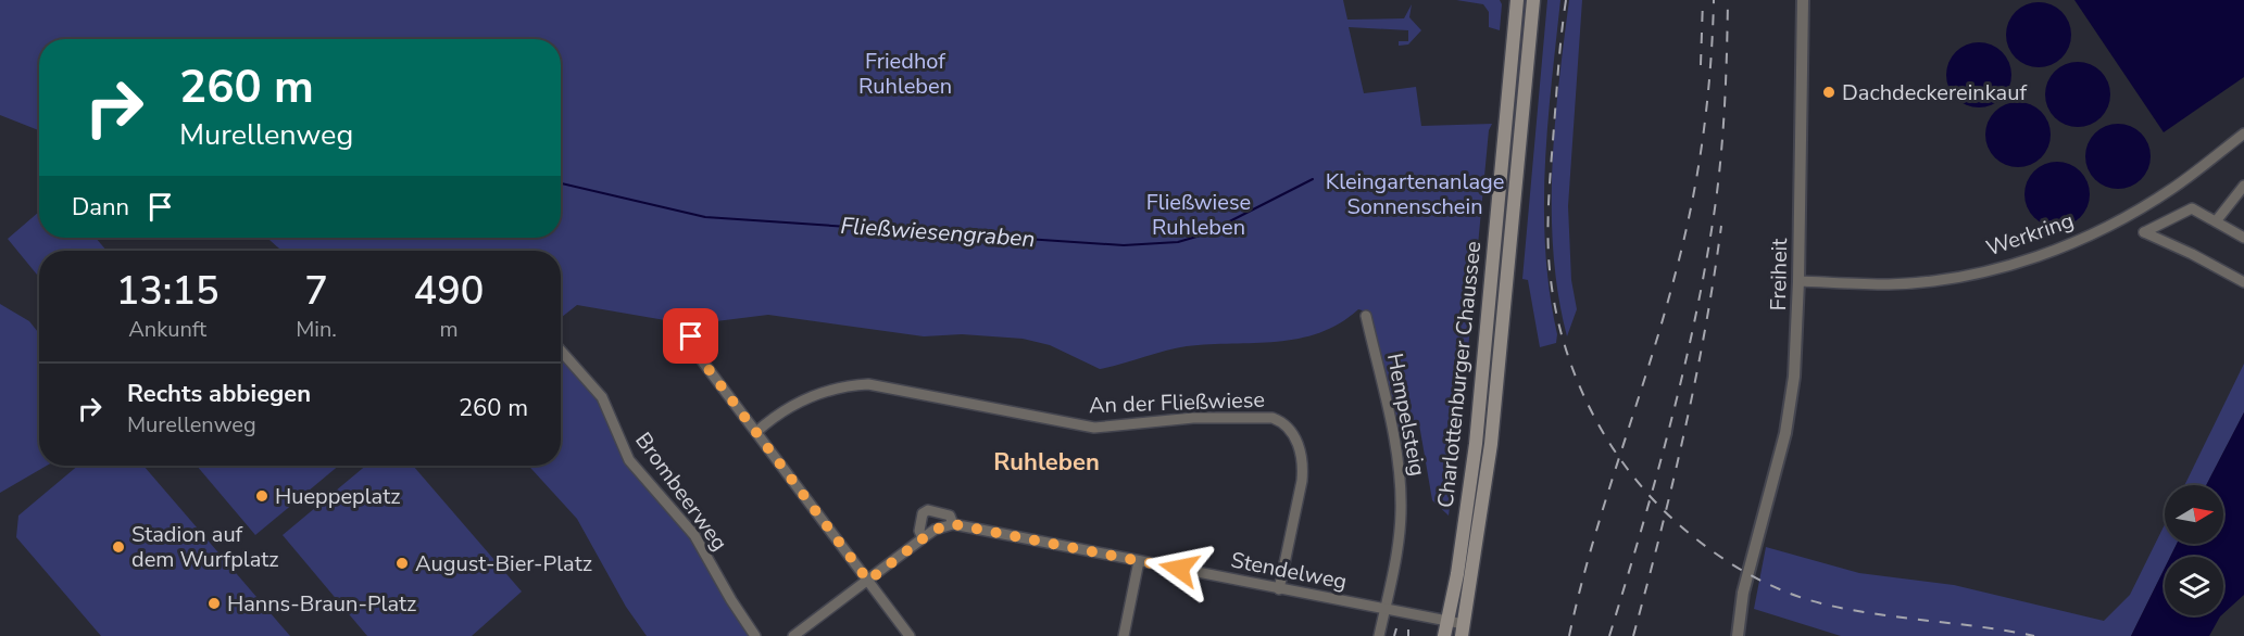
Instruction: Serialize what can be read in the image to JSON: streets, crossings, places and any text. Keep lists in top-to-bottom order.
{
  "streets": {
    "main road": ["Charlottenburger Chaussee"],
    "street": [
      "Werkring",
      "Freiheit",
      "An der Fließwiese",
      "Hempelsteig",
      "Brombeerweg",
      "Stendelweg"
    ]
  },
  "crossings": [
    ["Werkring", "Freiheit"],
    ["Charlottenburger Chaussee", "Stendelweg"],
    ["An der Fließwiese", "Stendelweg"],
    ["Hempelsteig", "Stendelweg"]
  ],
  "districts": ["Ruhleben"],
  "water": ["Fließwiesengraben"],
  "parks": ["Friedhof Ruhleben", "Kleingartenanlage Sonnenschein", "Fließwiese Ruhleben"],
  "places": [
    "Dachdeckereinkauf",
    "Hueppeplatz",
    "Stadion auf dem Wurfplatz",
    "August-Bier-Platz",
    "Hanns-Braun-Platz"
  ],
  "north": "right",
  "page": {
    "turn": ["260 m", "Murellenweg"],
    "then": "Dann",
    "eta": [
      "13:15",
      "Ankunft",
      "7",
      "Min.",
      "490",
      "m"
    ],
    "list": [
      {
        "name": "Rechts abbiegen",
        "note": "Murellenweg",
        "value": "260 m"
      }
    ]
  }
}
